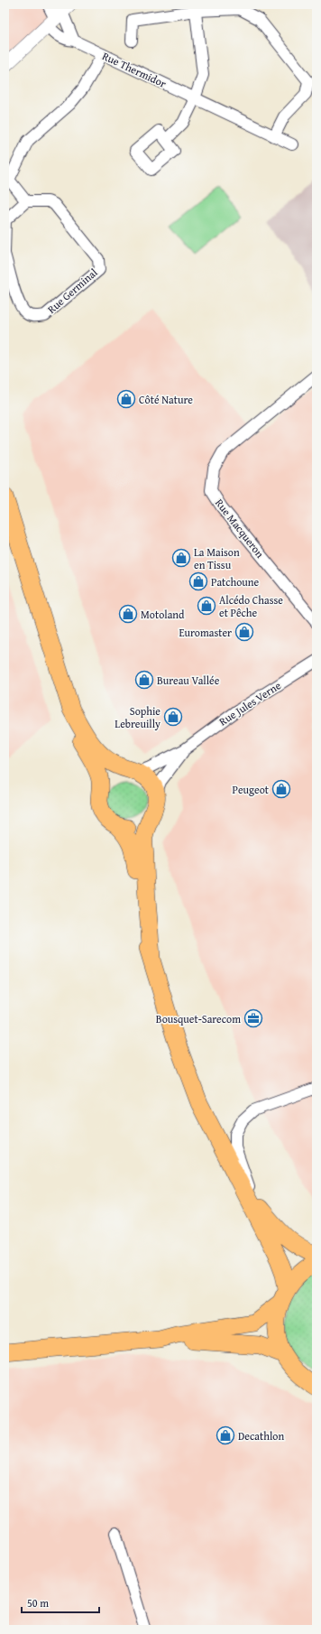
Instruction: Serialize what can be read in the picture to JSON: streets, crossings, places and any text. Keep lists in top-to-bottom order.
{
  "streets": {
    "street": [
      "Rue Thermidor",
      "Rue Germinal",
      "Rue Macqueron",
      "Rue Jules Verne"
    ]
  },
  "places": {
    "shop": [
      "Côté Nature",
      "La Maison en Tissu",
      "Patchoune",
      "Alcédo Chasse et Pêche",
      "Motoland",
      "Euromaster",
      "Bureau Vallée",
      "Sophie Lebreuilly",
      "Peugeot",
      "Decathlon"
    ],
    "office": ["Bousquet-Sarecom"]
  },
  "scale_bar": "50 m"
}
